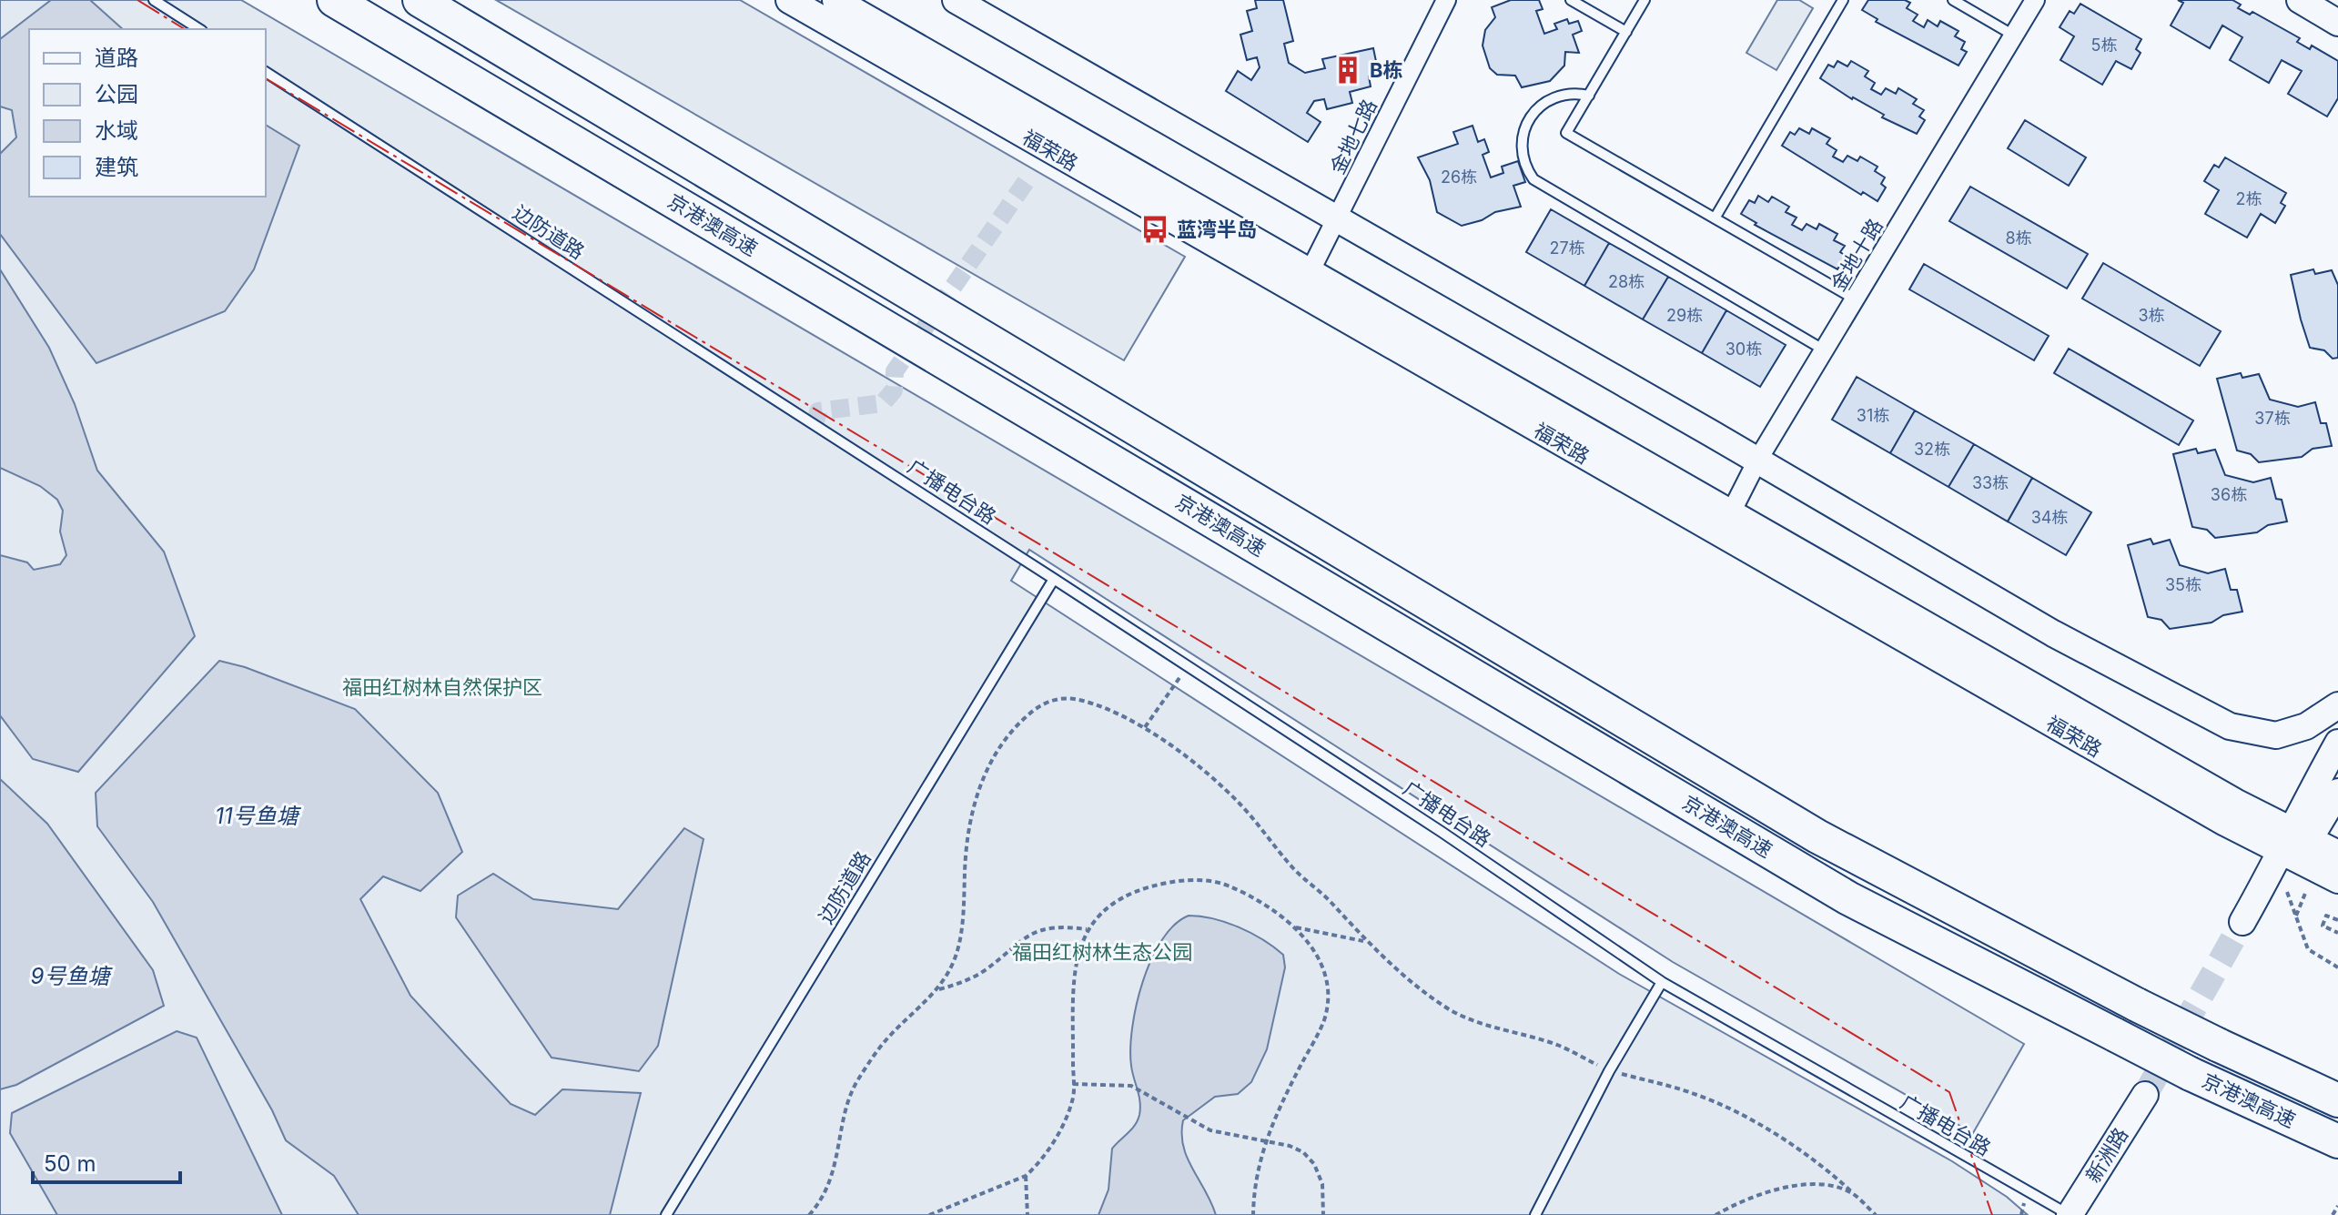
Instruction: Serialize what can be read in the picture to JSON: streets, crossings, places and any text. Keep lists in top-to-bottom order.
{
  "streets": {
    "highway": ["京港澳高速"],
    "main road": ["福荣路", "新洲路"],
    "street": ["金地七路", "金地十路"],
    "lane": ["边防道路", "广播电台路"]
  },
  "crossings": [
    ["金地七路", "福荣路"],
    ["福荣路", "金地十路"],
    ["边防道路", "广播电台路"],
    ["广播电台路", "新洲路"]
  ],
  "water": ["11号鱼塘", "9号鱼塘"],
  "parks": ["福田红树林自然保护区", "福田红树林生态公园"],
  "places": {
    "building": ["B栋"],
    "bus stop": ["蓝湾半岛"]
  },
  "house_numbers": [
    "5栋",
    "26栋",
    "2栋",
    "8栋",
    "27栋",
    "28栋",
    "29栋",
    "3栋",
    "30栋",
    "31栋",
    "37栋",
    "32栋",
    "33栋",
    "36栋",
    "34栋",
    "35栋"
  ],
  "legend": [
    "道路",
    "公园",
    "水域",
    "建筑"
  ],
  "scale_bar": "50 m"
}
